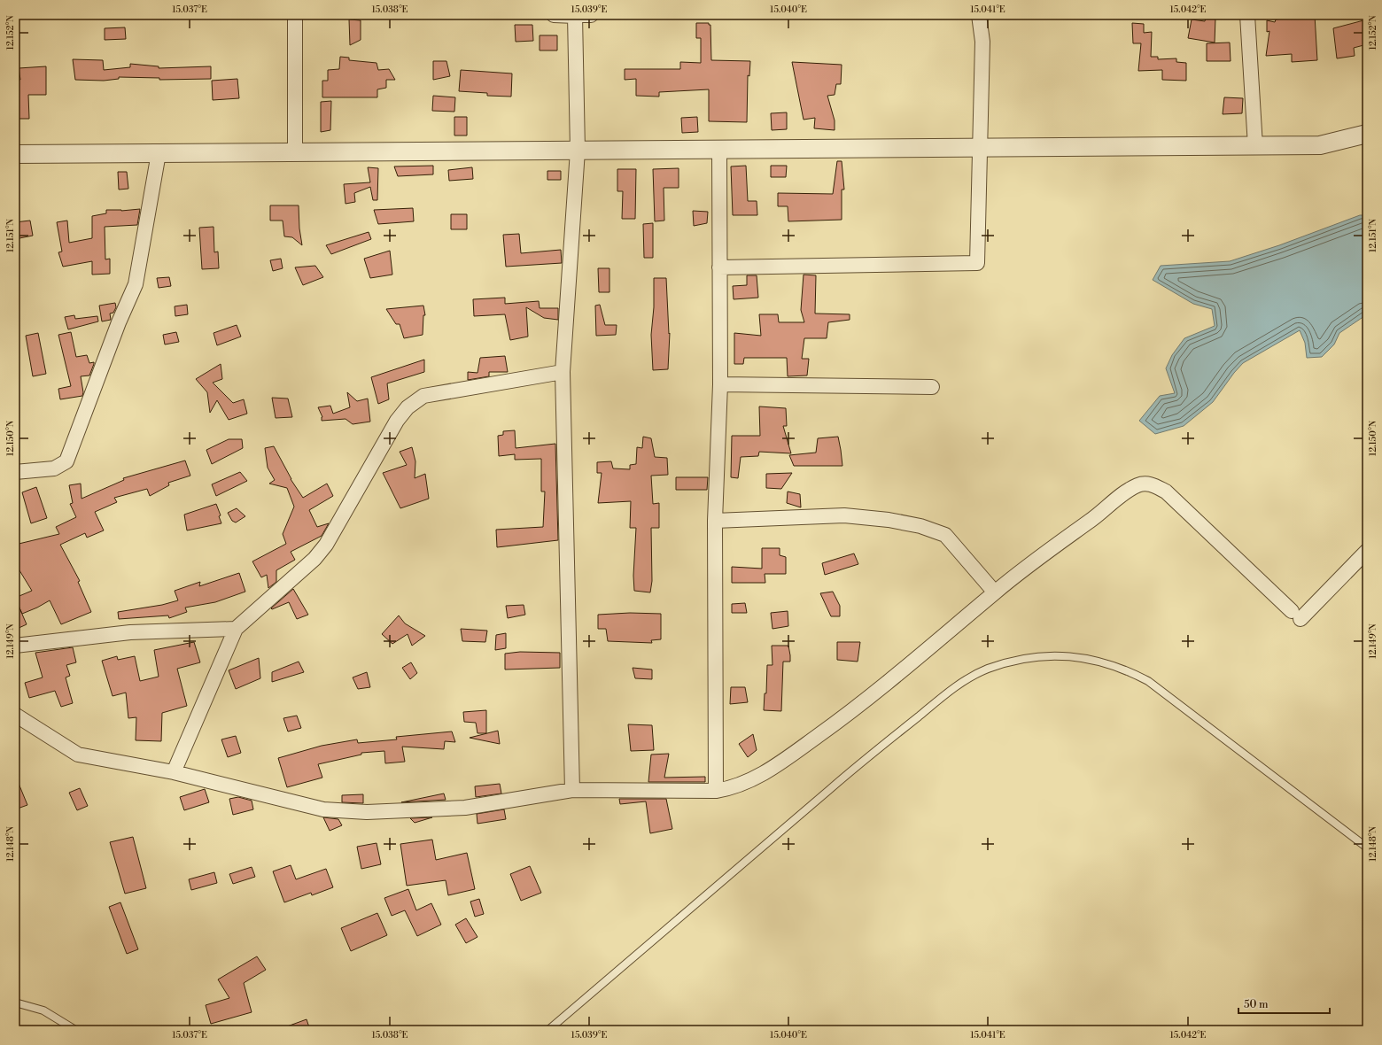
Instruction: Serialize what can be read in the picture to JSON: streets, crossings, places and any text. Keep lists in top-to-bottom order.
{
  "scale_bar": "50 m",
  "coordinates": [
    "15.037°E",
    "15.038°E",
    "15.039°E",
    "15.040°E",
    "15.041°E",
    "15.042°E",
    "12.152°N",
    "12.151°N",
    "12.150°N",
    "12.149°N",
    "12.148°N"
  ]
}
